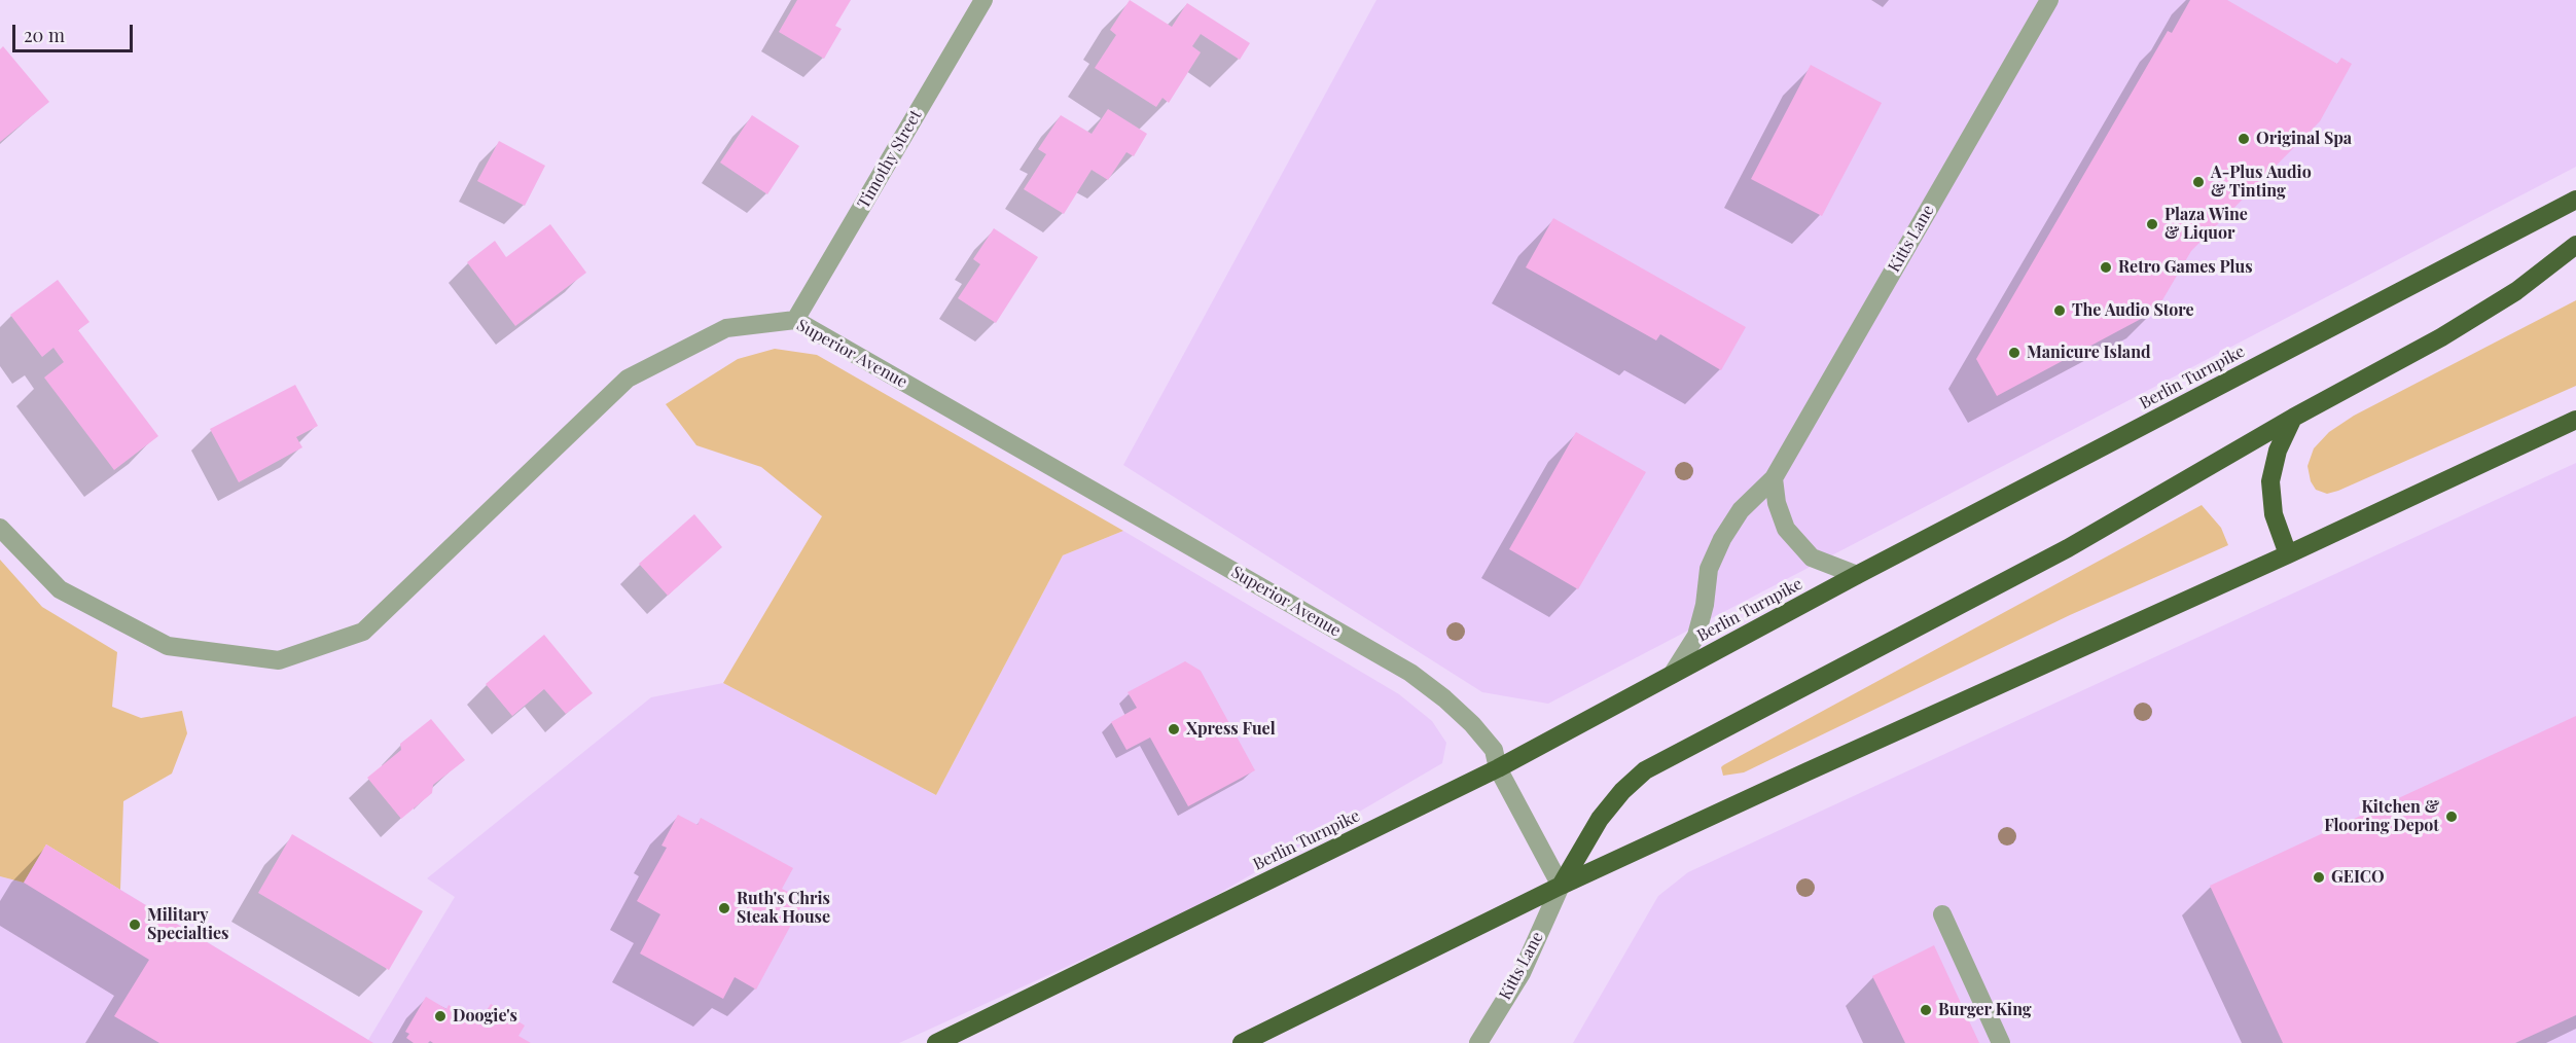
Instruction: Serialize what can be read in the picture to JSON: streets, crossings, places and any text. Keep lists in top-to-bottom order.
{
  "streets": {
    "highway": ["Berlin Turnpike"],
    "street": ["Timothy Street", "Kitts Lane", "Superior Avenue"]
  },
  "crossings": [
    ["Timothy Street", "Superior Avenue"],
    ["Kitts Lane", "Superior Avenue"],
    ["Kitts Lane", "Berlin Turnpike"],
    ["Superior Avenue", "Berlin Turnpike"]
  ],
  "places": [
    "Original Spa",
    "A-Plus Audio & Tinting",
    "Plaza Wine & Liquor",
    "Retro Games Plus",
    "The Audio Store",
    "Manicure Island",
    "Xpress Fuel",
    "Kitchen & Flooring Depot",
    "GEICO",
    "Ruth's Chris Steak House",
    "Military Specialties",
    "Burger King",
    "Doogie's"
  ],
  "scale_bar": "20 m"
}
